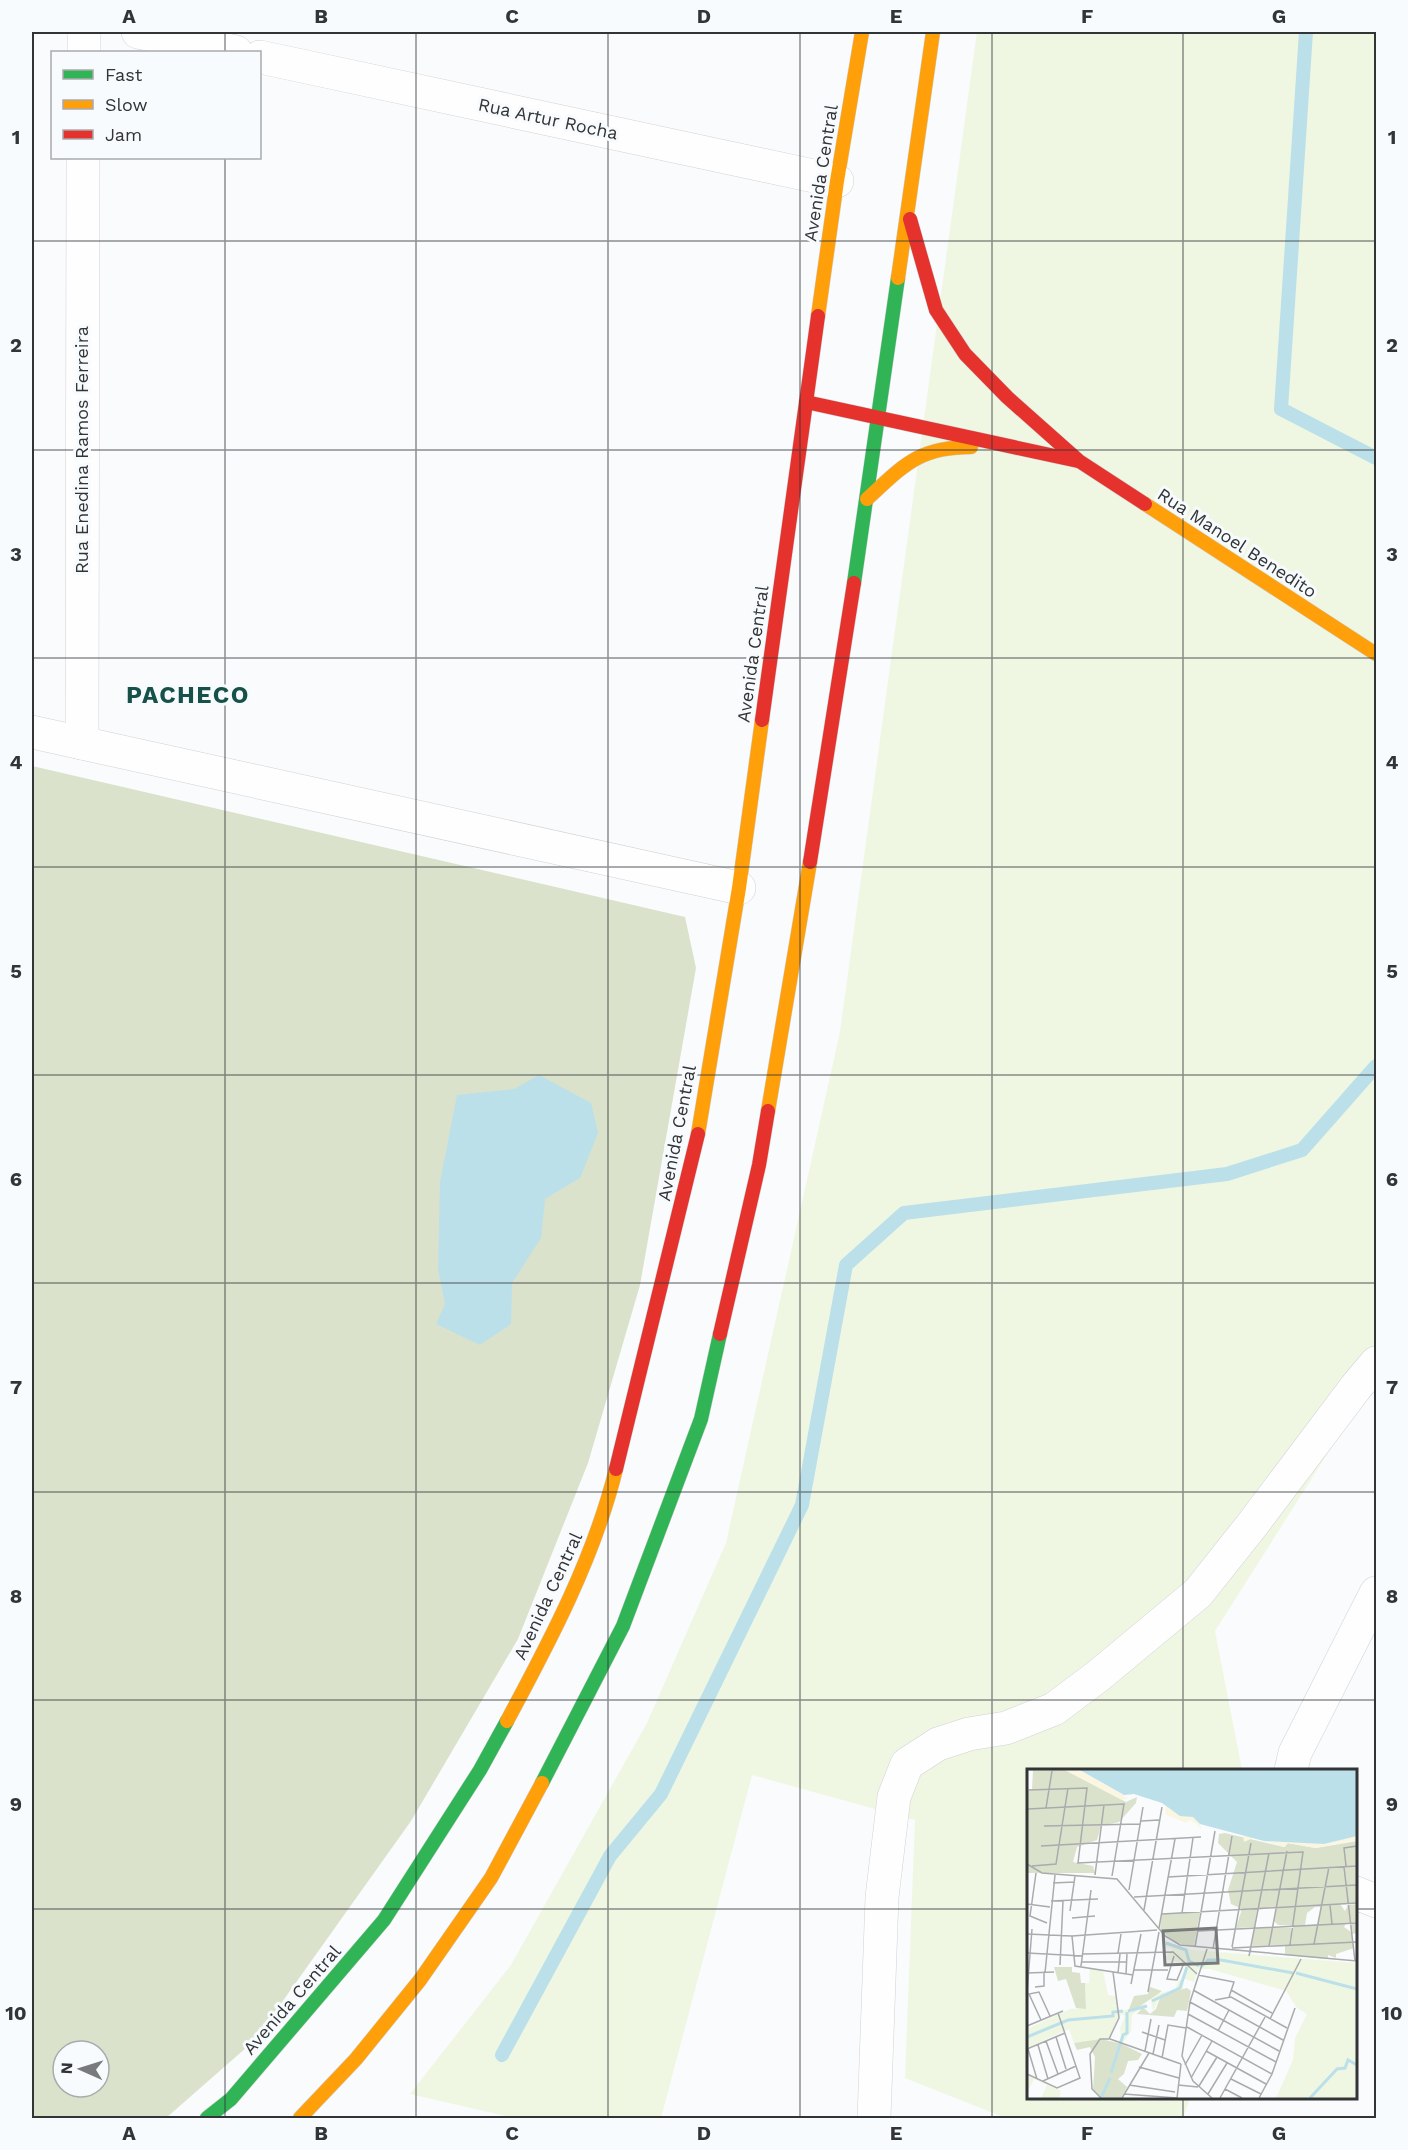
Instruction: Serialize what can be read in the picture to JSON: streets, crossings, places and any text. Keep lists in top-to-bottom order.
{
  "streets": {
    "main road": ["Avenida Central", "Rua Manoel Benedito"],
    "street": ["Rua Artur Rocha", "Rua Enedina Ramos Ferreira"]
  },
  "crossings": [
    ["Rua Artur Rocha", "Avenida Central"],
    ["Avenida Central", "Rua Manoel Benedito"]
  ],
  "districts": ["PACHECO"],
  "legend": ["Fast", "Slow", "Jam"],
  "north": "left",
  "grid": {
    "columns": [
      "A",
      "B",
      "C",
      "D",
      "E",
      "F",
      "G"
    ],
    "rows": [
      "1",
      "2",
      "3",
      "4",
      "5",
      "6",
      "7",
      "8",
      "9",
      "10"
    ]
  }
}
